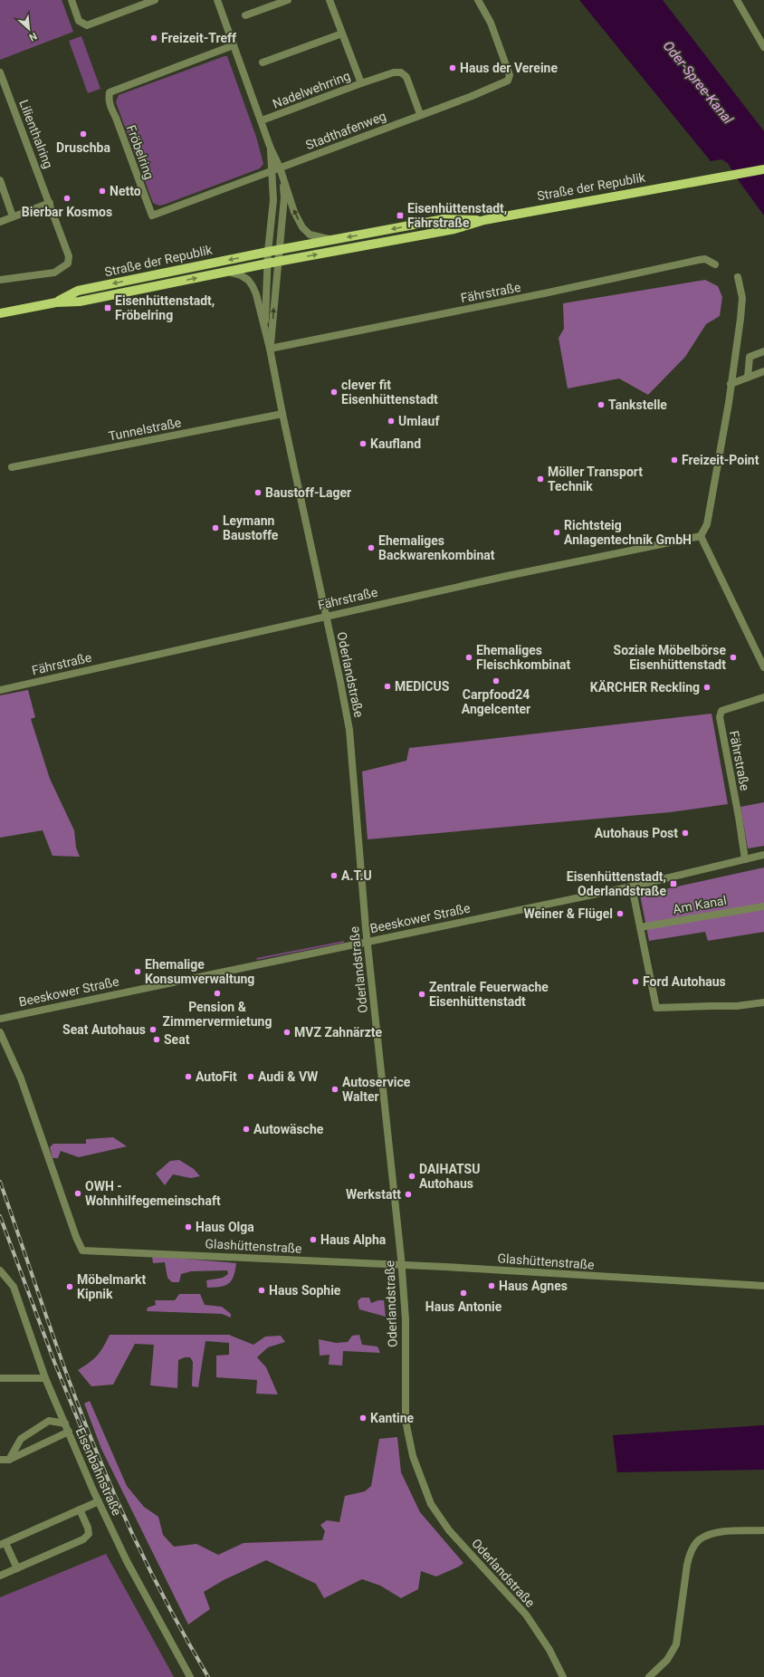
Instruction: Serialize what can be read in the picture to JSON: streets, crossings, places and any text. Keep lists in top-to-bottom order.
{
  "streets": {
    "main road": ["Straße der Republik"],
    "street": [
      "Nadelwehrring",
      "Stadthafenweg",
      "Lilienthalring",
      "Fröbelring",
      "Fährstraße",
      "Tunnelstraße",
      "Oderlandstraße",
      "Am Kanal",
      "Beeskower Straße",
      "Glashüttenstraße",
      "Eisenbahnstraße"
    ]
  },
  "crossings": [
    ["Stadthafenweg", "Fröbelring"],
    ["Straße der Republik", "Oderlandstraße"],
    ["Fährstraße", "Oderlandstraße"],
    ["Fährstraße", "Beeskower Straße"],
    ["Tunnelstraße", "Oderlandstraße"],
    ["Oderlandstraße", "Beeskower Straße"],
    ["Oderlandstraße", "Glashüttenstraße"]
  ],
  "water": ["Oder-Spree-Kanal"],
  "places": {
    "other": [
      "Freizeit-Treff",
      "Haus der Vereine",
      "Druschba",
      "Netto",
      "Bierbar Kosmos",
      "clever fit Eisenhüttenstadt",
      "Tankstelle",
      "Umlauf",
      "Kaufland",
      "Freizeit-Point",
      "Möller Transport Technik",
      "Baustoff-Lager",
      "Leymann Baustoffe",
      "Richtsteig Anlagentechnik GmbH",
      "Ehemaliges Backwarenkombinat",
      "Ehemaliges Fleischkombinat",
      "Soziale Möbelbörse Eisenhüttenstadt",
      "Carpfood24 Angelcenter",
      "MEDICUS",
      "KÄRCHER Reckling",
      "Autohaus Post",
      "A.T.U",
      "Weiner & Flügel",
      "Ehemalige Konsumverwaltung",
      "Ford Autohaus",
      "Pension & Zimmervermietung",
      "Zentrale Feuerwache Eisenhüttenstadt",
      "Seat Autohaus",
      "MVZ Zahnärzte",
      "Seat",
      "AutoFit",
      "Audi & VW",
      "Autoservice Walter",
      "Autowäsche",
      "DAIHATSU Autohaus",
      "OWH - Wohnhilfegemeinschaft",
      "Werkstatt",
      "Haus Olga",
      "Haus Alpha",
      "Haus Agnes",
      "Möbelmarkt Kipnik",
      "Haus Sophie",
      "Haus Antonie",
      "Kantine"
    ],
    "transit": ["Eisenhüttenstadt, Fährstraße", "Eisenhüttenstadt, Fröbelring", "Eisenhüttenstadt, Oderlandstraße"]
  },
  "north": "bottom right"
}
